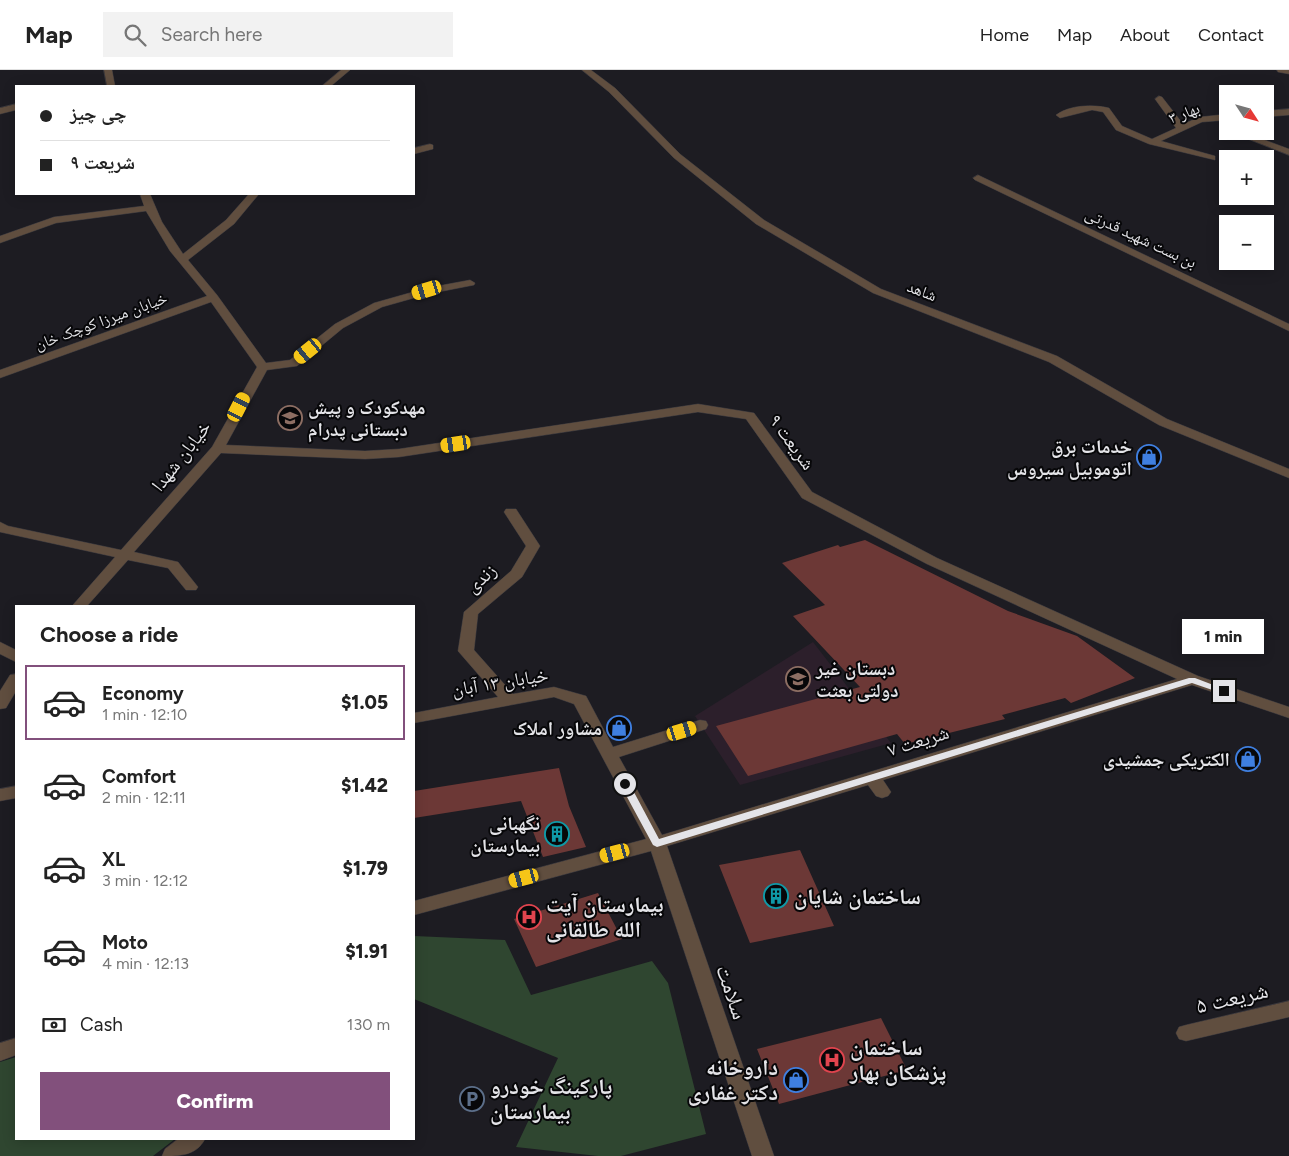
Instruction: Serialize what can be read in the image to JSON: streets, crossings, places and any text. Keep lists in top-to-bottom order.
{
  "streets": {
    "street": [
      "بهار ۳",
      "بن بست شهید قدرتی",
      "شاهد",
      "خیابان میرزا کوچک خان",
      "شریعت ۹",
      "خیابان شهدا",
      "زندی",
      "خیابان ۱۳ آبان",
      "شریعت ۷",
      "سلامت",
      "شریعت ۵"
    ]
  },
  "crossings": [
    ["شریعت ۹", "خیابان شهدا"],
    ["شریعت ۹", "شریعت ۷"],
    ["زندی", "خیابان ۱۳ آبان"],
    ["خیابان ۱۳ آبان", "شریعت ۷"],
    ["خیابان ۱۳ آبان", "سلامت"],
    ["شریعت ۷", "سلامت"]
  ],
  "places": {
    "school or university": ["مهدکودک و پیش دبستانی پدرام", "دبستان غیر دولتی بعثت"],
    "shop": [
      "خدمات برق اتوموبیل سیروس",
      "مشاور املاک",
      "الکتریکی جمشیدی",
      "داروخانه دکتر غفاری"
    ],
    "building": ["نگهبانی بیمارستان", "ساختمان شایان"],
    "hospital": ["بیمارستان آیت الله طالقانی", "ساختمان پزشکان بهار"],
    "parking": ["پارکینگ خودرو بیمارستان"]
  },
  "north": "bottom right",
  "page": {
    "header": "Map",
    "search": "Search here",
    "nav": [
      "Home",
      "Map",
      "About",
      "Contact"
    ],
    "map_buttons": ["+", "−"],
    "banner": ["چی چیز", "شریعت ۹"],
    "heading": "Choose a ride",
    "bubble": "1 min",
    "list": [
      {
        "name": "Economy",
        "note": "1 min · 12:10",
        "value": "$1.05"
      },
      {
        "name": "Comfort",
        "note": "2 min · 12:11",
        "value": "$1.42"
      },
      {
        "name": "XL",
        "note": "3 min · 12:12",
        "value": "$1.79"
      },
      {
        "name": "Moto",
        "note": "4 min · 12:13",
        "value": "$1.91"
      }
    ],
    "pay": ["Cash", "130 m"],
    "buttons": "Confirm"
  }
}
